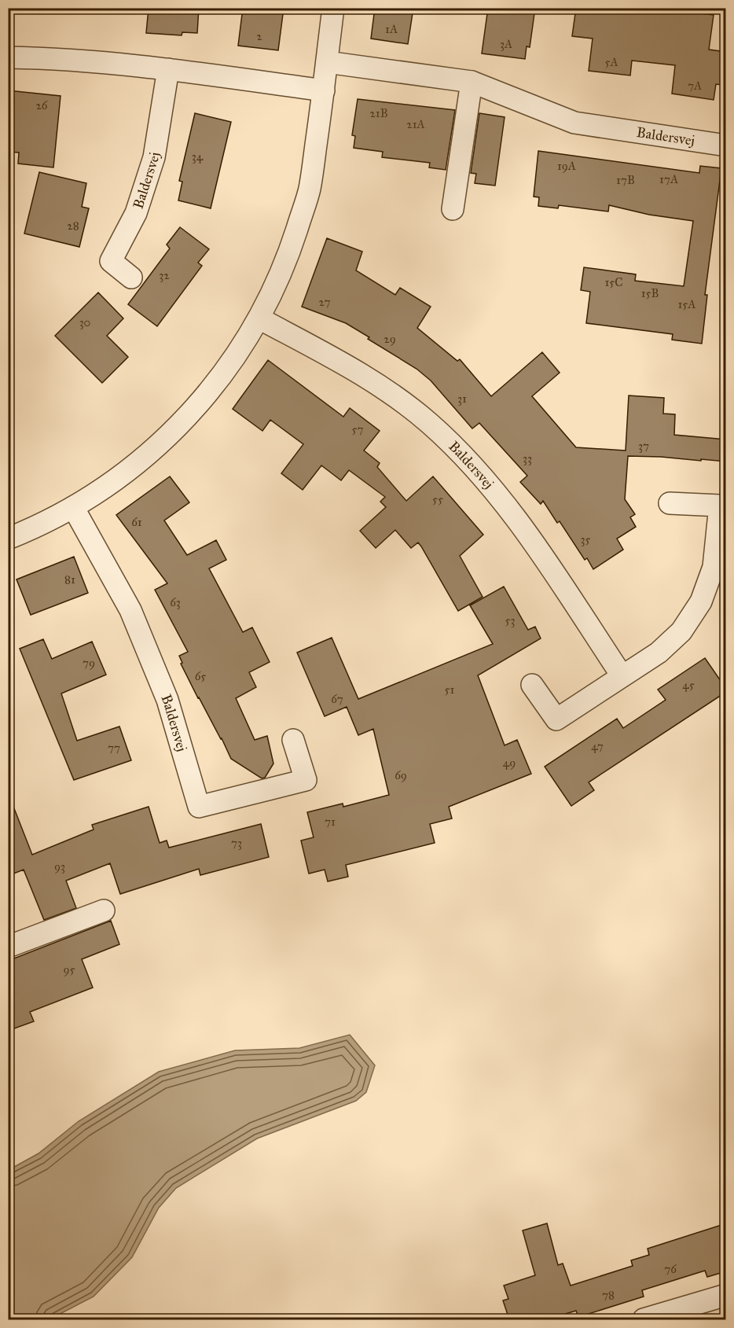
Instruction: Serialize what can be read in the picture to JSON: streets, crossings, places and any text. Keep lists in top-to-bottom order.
{
  "streets": {
    "street": ["Baldersvej"]
  },
  "house_numbers": [
    "1A",
    "2",
    "3A",
    "5A",
    "7A",
    "26",
    "21B",
    "21A",
    "34",
    "19A",
    "17A",
    "17B",
    "28",
    "32",
    "15C",
    "15B",
    "27",
    "15A",
    "30",
    "29",
    "31",
    "57",
    "37",
    "33",
    "55",
    "61",
    "35",
    "81",
    "63",
    "53",
    "79",
    "65",
    "45",
    "51",
    "67",
    "47",
    "77",
    "49",
    "69",
    "71",
    "73",
    "93",
    "95",
    "76",
    "78"
  ]
}
